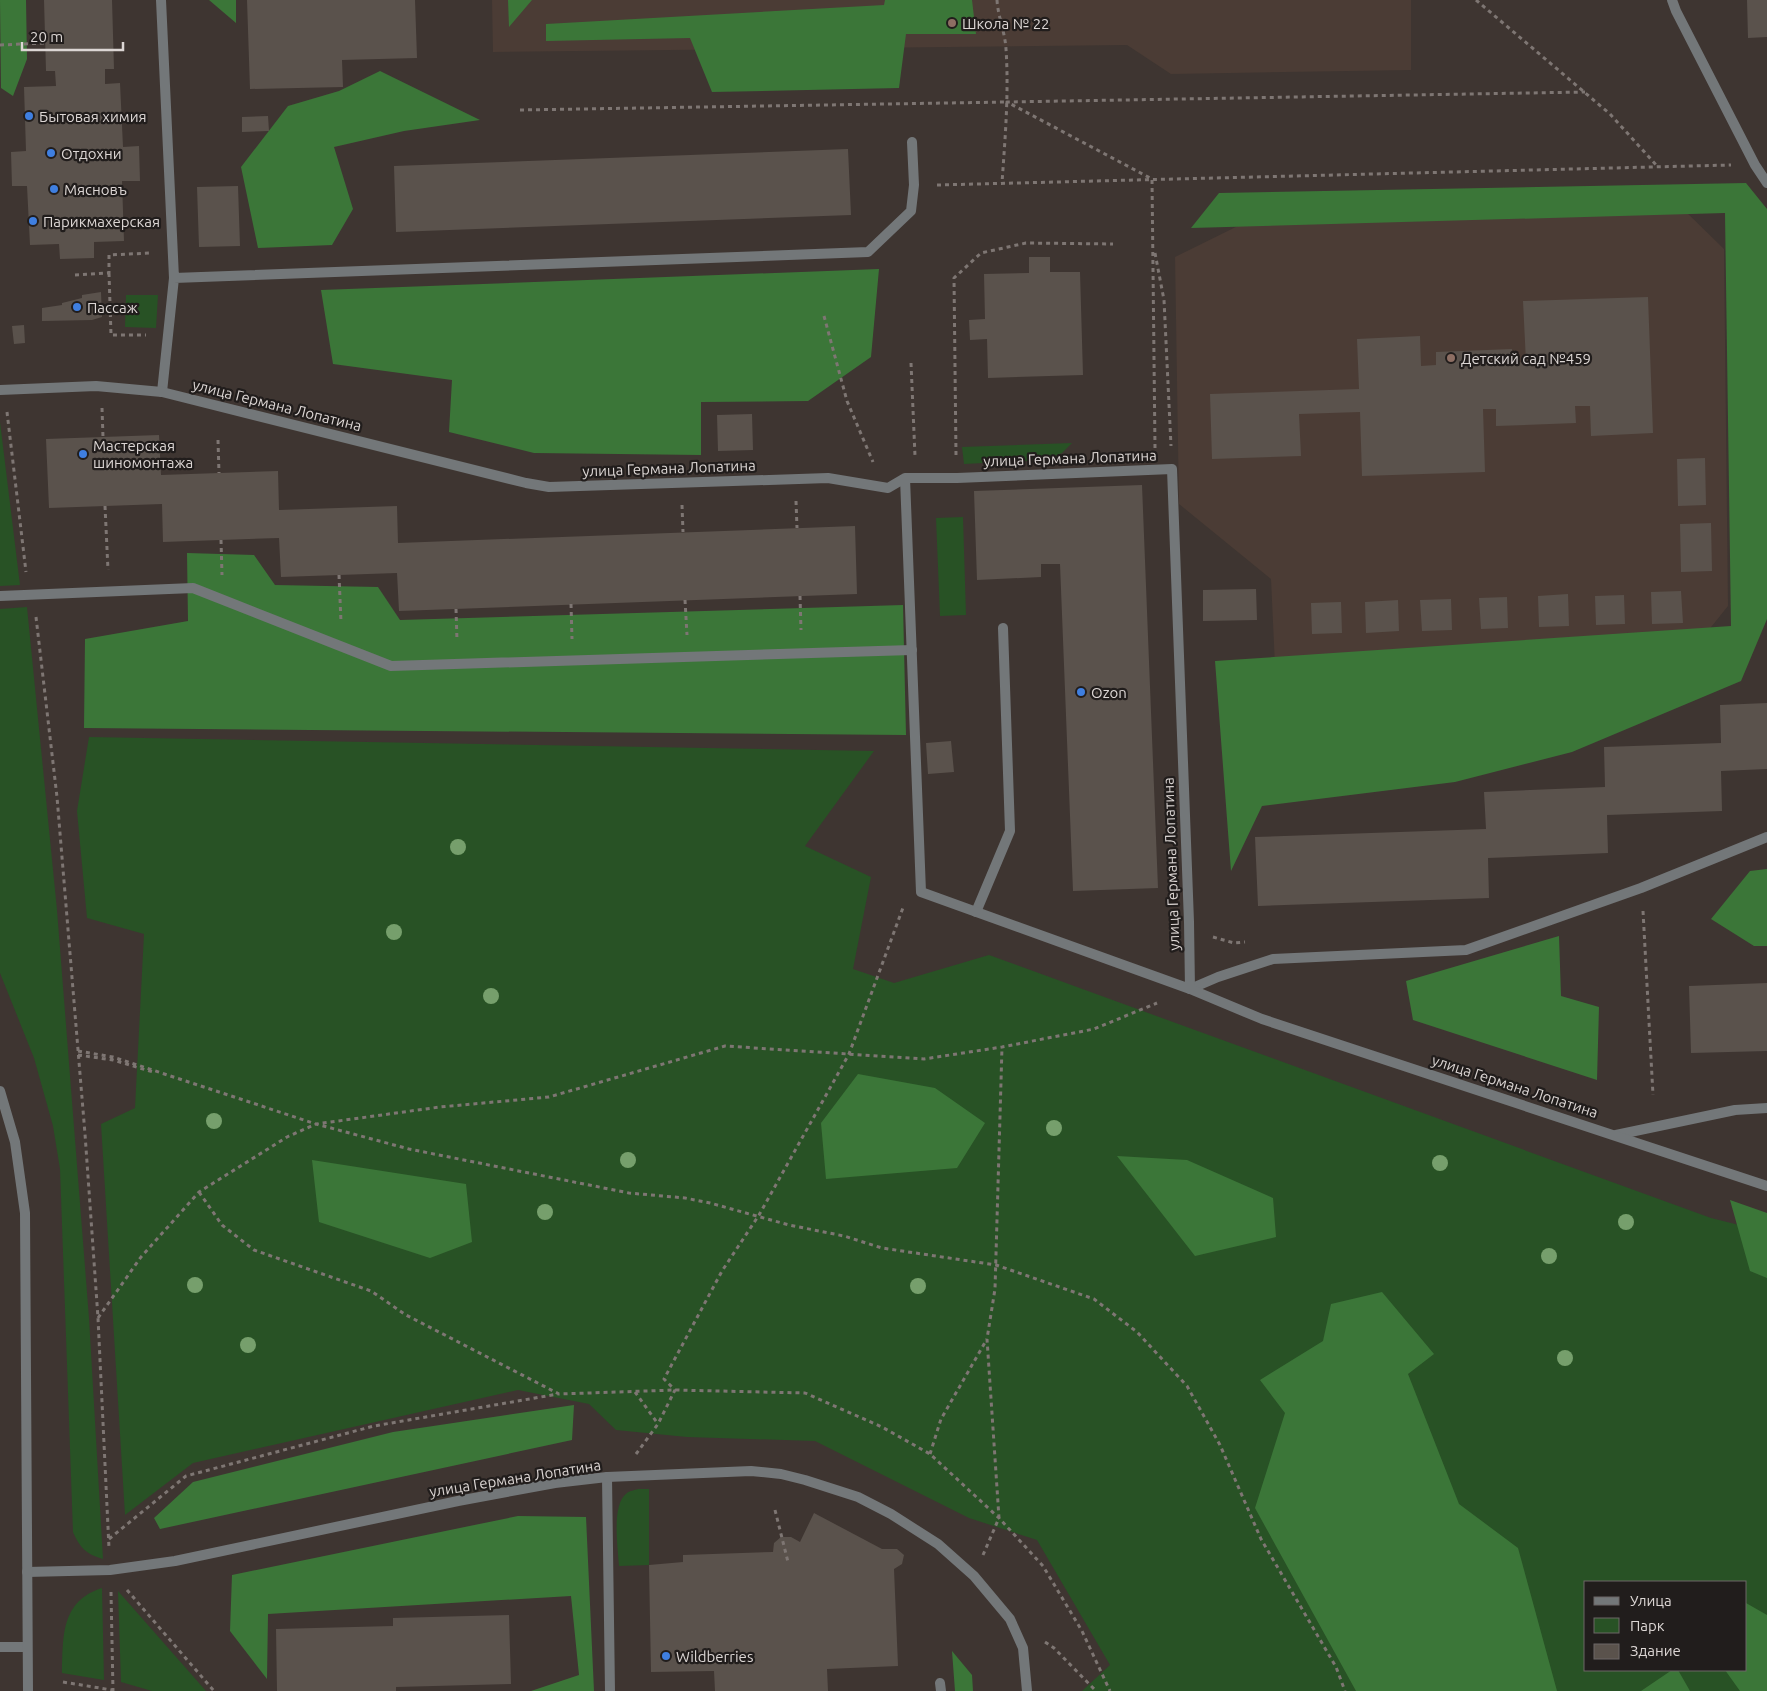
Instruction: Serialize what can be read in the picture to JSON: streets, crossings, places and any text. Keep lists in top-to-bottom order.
{
  "streets": {
    "street": ["улица Германа Лопатина"]
  },
  "places": [
    "Школа № 22",
    "Бытовая химия",
    "Отдохни",
    "Мясновъ",
    "Парикмахерская",
    "Пассаж",
    "Детский сад №459",
    "Мастерская шиномонтажа",
    "Ozon",
    "Wildberries"
  ],
  "legend": ["Улица", "Парк", "Здание"],
  "scale_bar": "20 m"
}
